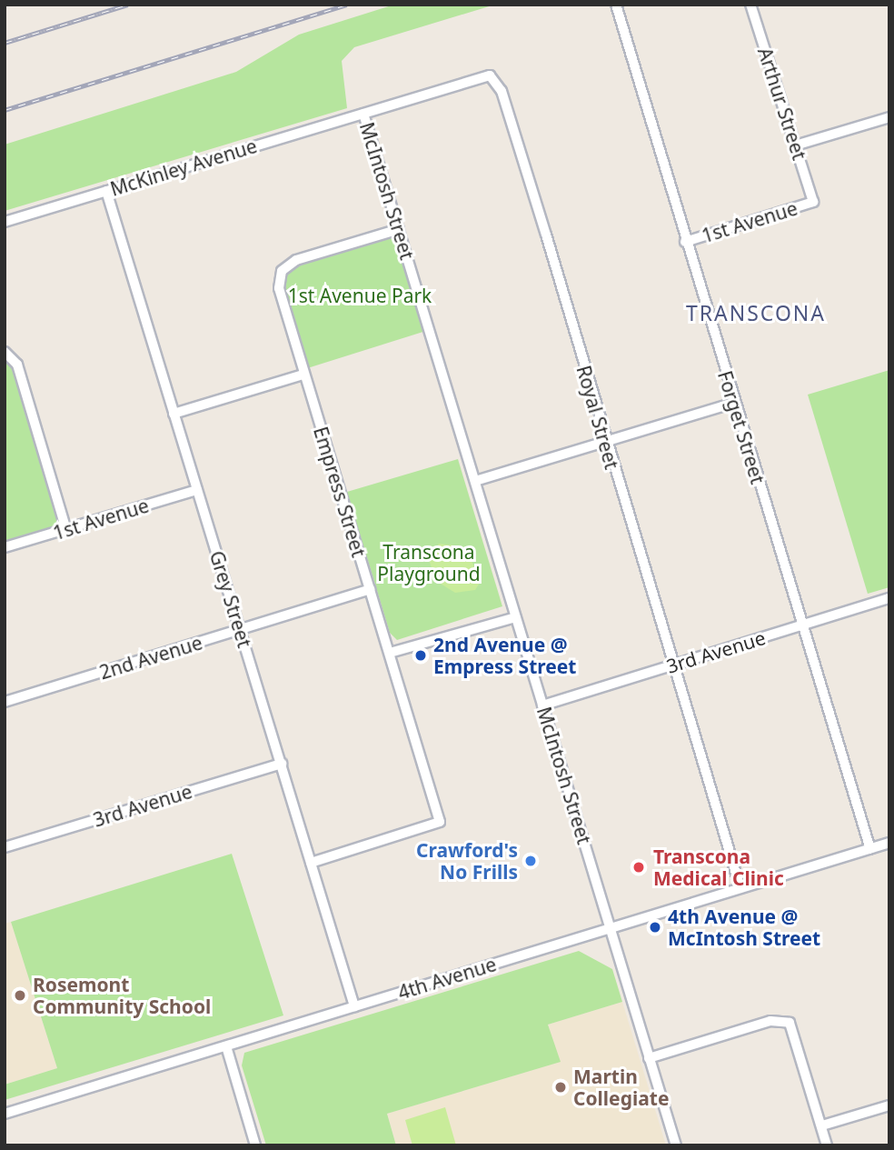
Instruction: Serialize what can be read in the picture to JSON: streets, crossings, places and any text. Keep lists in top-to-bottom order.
{
  "streets": {
    "street": [
      "Arthur Street",
      "McKinley Avenue",
      "McIntosh Street",
      "1st Avenue",
      "Royal Street",
      "Forget Street",
      "Empress Street",
      "Grey Street",
      "3rd Avenue",
      "2nd Avenue",
      "4th Avenue"
    ]
  },
  "crossings": [
    ["Arthur Street", "1st Avenue"],
    ["McKinley Avenue", "McIntosh Street"],
    ["McKinley Avenue", "Royal Street"],
    ["McKinley Avenue", "Grey Street"],
    ["McIntosh Street", "Royal Street"],
    ["McIntosh Street", "Empress Street"],
    ["McIntosh Street", "3rd Avenue"],
    ["McIntosh Street", "4th Avenue"],
    ["1st Avenue", "Forget Street"],
    ["1st Avenue", "Grey Street"],
    ["Royal Street", "3rd Avenue"],
    ["Royal Street", "4th Avenue"],
    ["Forget Street", "3rd Avenue"],
    ["Forget Street", "4th Avenue"],
    ["Empress Street", "Grey Street"],
    ["Empress Street", "2nd Avenue"],
    ["Grey Street", "3rd Avenue"],
    ["Grey Street", "2nd Avenue"],
    ["Grey Street", "4th Avenue"]
  ],
  "districts": ["TRANSCONA"],
  "parks": ["1st Avenue Park", "Transcona Playground"],
  "places": [
    "2nd Avenue @ Empress Street",
    "Crawford's No Frills",
    "Transcona Medical Clinic",
    "4th Avenue @ McIntosh Street",
    "Rosemont Community School",
    "Martin Collegiate"
  ]
}
